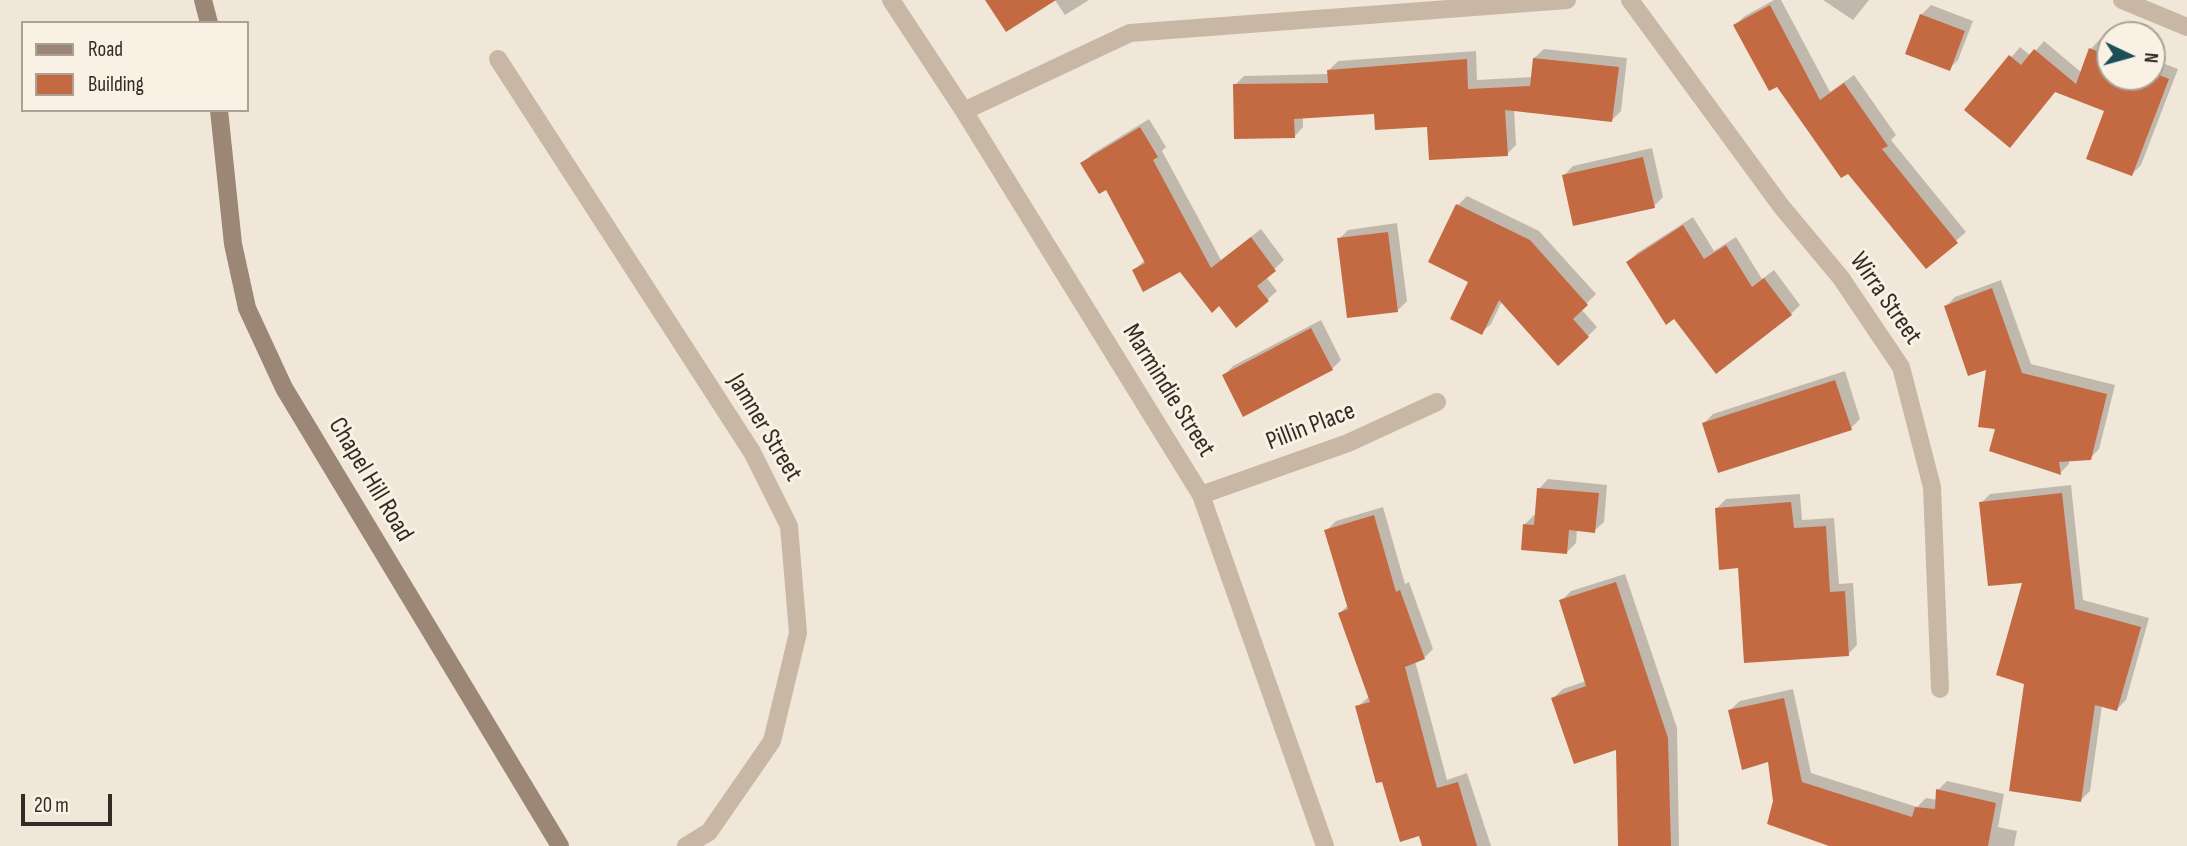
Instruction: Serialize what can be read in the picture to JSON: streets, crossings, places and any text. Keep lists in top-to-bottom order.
{
  "streets": {
    "main road": ["Chapel Hill Road"],
    "street": [
      "Wirra Street",
      "Marmindie Street",
      "Pillin Place",
      "Jamner Street"
    ]
  },
  "crossings": [
    ["Marmindie Street", "Pillin Place"]
  ],
  "legend": ["Road", "Building"],
  "scale_bar": "20 m",
  "north": "right"
}
